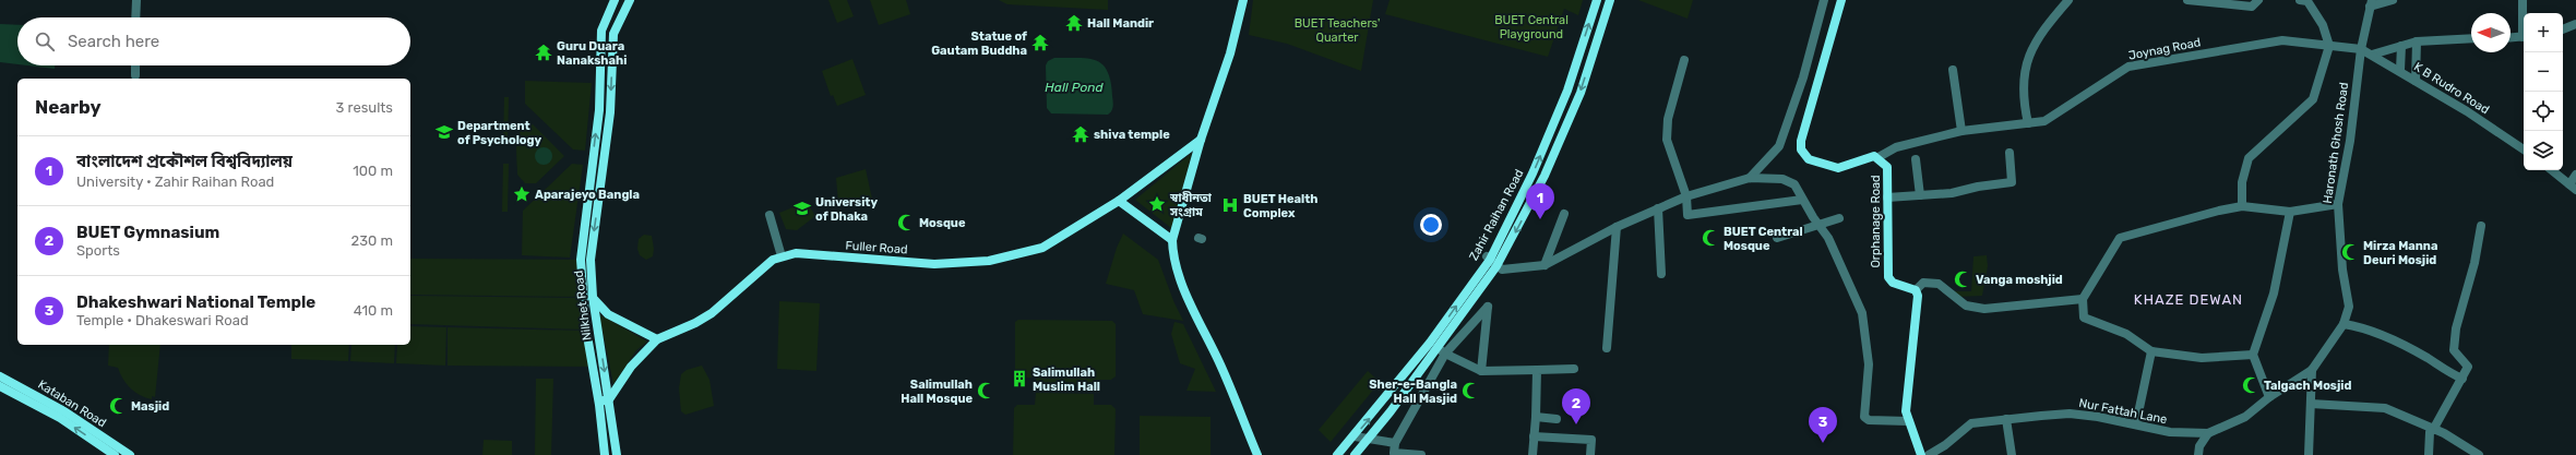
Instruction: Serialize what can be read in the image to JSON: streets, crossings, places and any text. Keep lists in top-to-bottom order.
{
  "streets": {
    "main road": [
      "Zahir Raihan Road",
      "Orphanage Road",
      "Fuller Road",
      "Nilkhet Road",
      "Kataban Road"
    ],
    "street": [
      "Joynag Road",
      "K B Rudro Road",
      "Haronath Ghosh Road",
      "Nur Fattah Lane"
    ]
  },
  "crossings": [
    ["Joynag Road", "K B Rudro Road"],
    ["Joynag Road", "Haronath Ghosh Road"],
    ["Joynag Road", "Orphanage Road"],
    ["K B Rudro Road", "Haronath Ghosh Road"],
    ["Haronath Ghosh Road", "Nur Fattah Lane"],
    ["Fuller Road", "Nilkhet Road"]
  ],
  "districts": ["KHAZE DEWAN"],
  "water": ["Hall Pond"],
  "parks": ["BUET Central Playground", "BUET Teachers' Quarter"],
  "places": {
    "temple": [
      "Hall Mandir",
      "Statue of Gautam Buddha",
      "Guru Duara Nanakshahi",
      "shiva temple"
    ],
    "school or university": ["Department of Psychology", "University of Dhaka"],
    "place": ["Aparajeyo Bangla", "স্বাধীনতা সংগ্রাম"],
    "hospital": ["BUET Health Complex"],
    "mosque": [
      "Mosque",
      "BUET Central Mosque",
      "Mirza Manna Deuri Mosjid",
      "Vanga moshjid",
      "Talgach Mosjid",
      "Salimullah Hall Mosque",
      "Sher-e-Bangla Hall Masjid",
      "Masjid"
    ],
    "building": ["Salimullah Muslim Hall"]
  },
  "north": "left",
  "page": {
    "map_buttons": ["+", "−"],
    "search": "Search here",
    "heading": ["Nearby", "3 results"],
    "list": [
      {
        "mark": "1",
        "name": "বাংলাদেশ প্রকৌশল বিশ্ববিদ্যালয়",
        "note": "University · Zahir Raihan Road",
        "value": "100 m"
      },
      {
        "mark": "2",
        "name": "BUET Gymnasium",
        "note": "Sports",
        "value": "230 m"
      },
      {
        "mark": "3",
        "name": "Dhakeshwari National Temple",
        "note": "Temple · Dhakeswari Road",
        "value": "410 m"
      }
    ],
    "pins": ["1", "2", "3"]
  }
}
